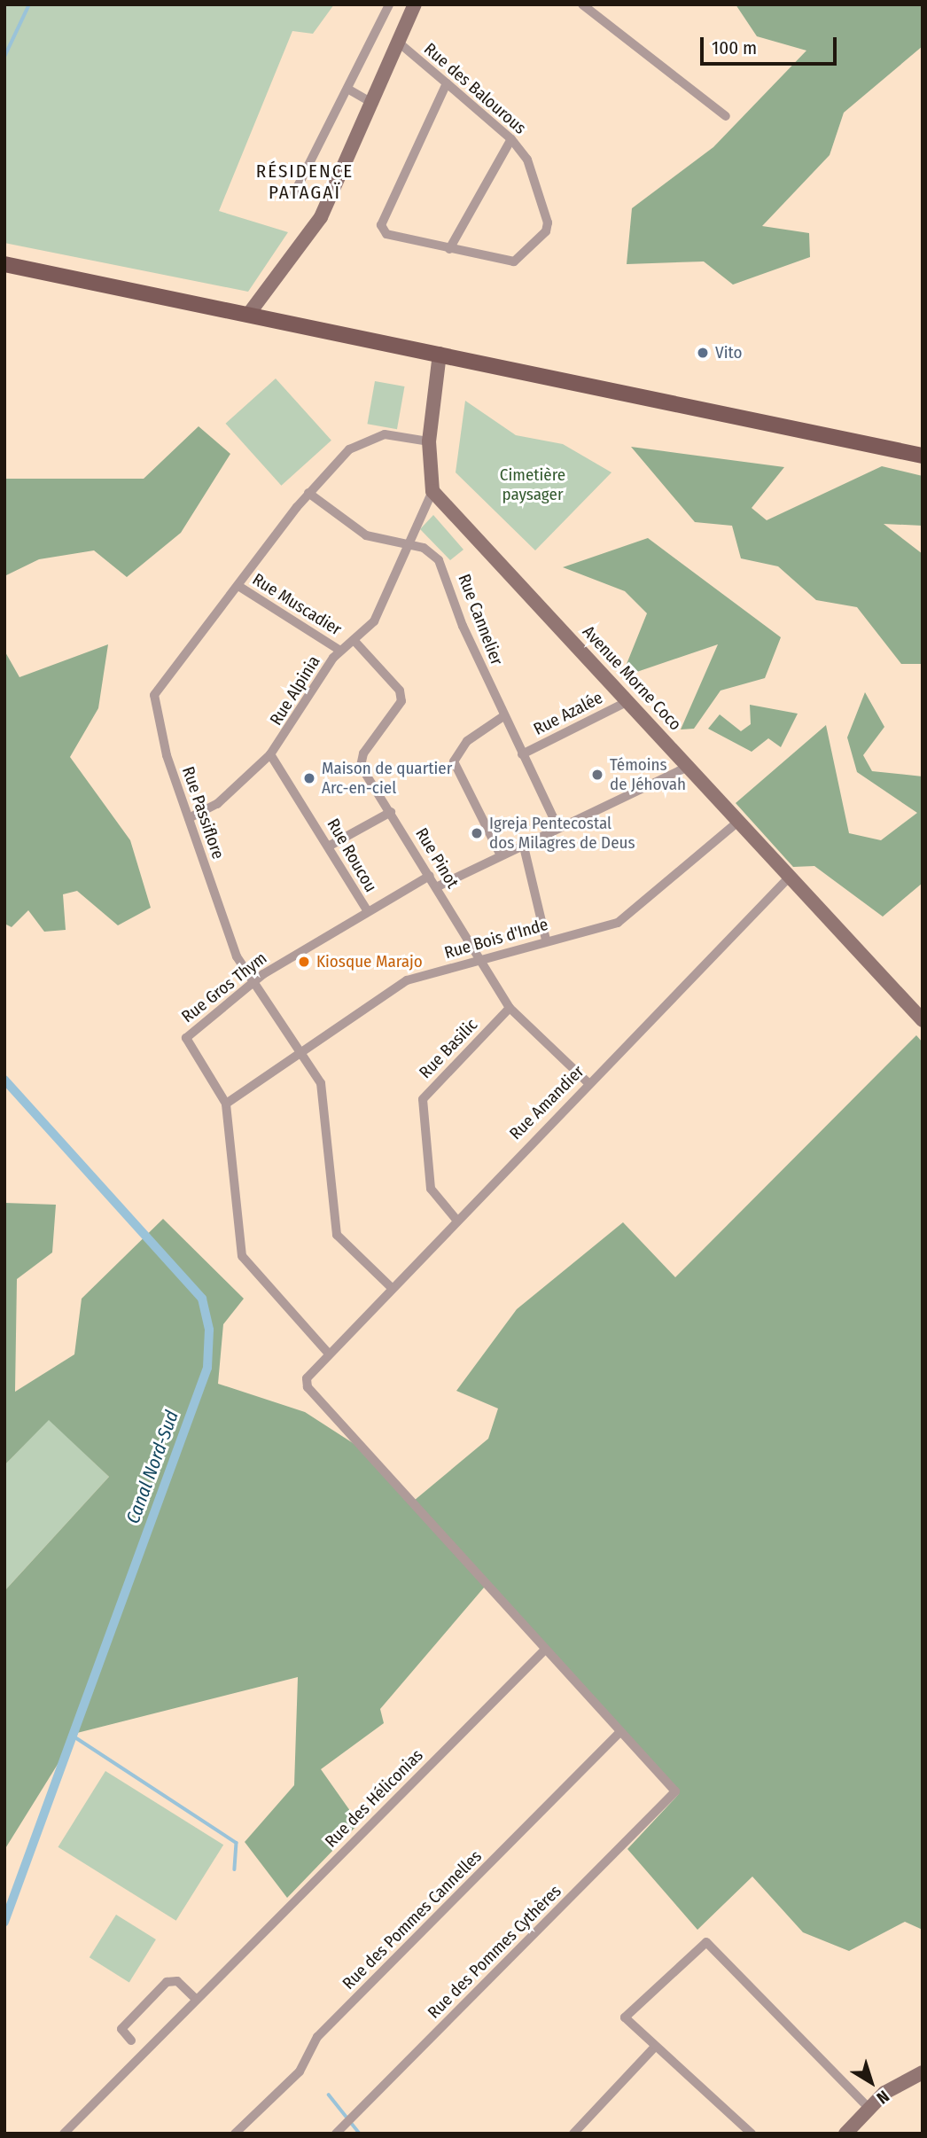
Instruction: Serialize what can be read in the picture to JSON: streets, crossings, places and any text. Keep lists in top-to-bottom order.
{
  "streets": {
    "street": [
      "Rue des Balourous",
      "Rue Muscadier",
      "Rue Cannelier",
      "Avenue Morne Coco",
      "Rue Alpinia",
      "Rue Azalée",
      "Rue Passiflore",
      "Rue Roucou",
      "Rue Pinot",
      "Rue Bois d'Inde",
      "Rue Gros Thym",
      "Rue Basilic",
      "Rue Amandier",
      "Rue des Héliconias",
      "Rue des Pommes Cannelles",
      "Rue des Pommes Cythères"
    ]
  },
  "crossings": [
    ["Rue Muscadier", "Rue Alpinia"],
    ["Rue Muscadier", "Rue Passiflore"],
    ["Rue Cannelier", "Rue Alpinia"],
    ["Rue Cannelier", "Rue Azalée"],
    ["Rue Cannelier", "Rue Passiflore"],
    ["Avenue Morne Coco", "Rue Alpinia"],
    ["Avenue Morne Coco", "Rue Azalée"],
    ["Avenue Morne Coco", "Rue Bois d'Inde"],
    ["Avenue Morne Coco", "Rue Amandier"],
    ["Rue Alpinia", "Rue Passiflore"],
    ["Rue Alpinia", "Rue Roucou"],
    ["Rue Alpinia", "Rue Pinot"],
    ["Rue Passiflore", "Rue Bois d'Inde"],
    ["Rue Passiflore", "Rue Gros Thym"],
    ["Rue Passiflore", "Rue Amandier"],
    ["Rue Roucou", "Rue Gros Thym"],
    ["Rue Pinot", "Rue Bois d'Inde"],
    ["Rue Pinot", "Rue Gros Thym"],
    ["Rue Pinot", "Rue Basilic"],
    ["Rue Pinot", "Rue Amandier"],
    ["Rue Bois d'Inde", "Rue Gros Thym"],
    ["Rue Gros Thym", "Rue Amandier"],
    ["Rue Basilic", "Rue Amandier"],
    ["Rue Amandier", "Rue des Héliconias"],
    ["Rue des Pommes Cannelles", "Rue des Pommes Cythères"]
  ],
  "districts": ["RÉSIDENCE PATAGAÏ"],
  "water": ["Canal Nord-Sud"],
  "parks": ["Cimetière paysager"],
  "places": [
    "Vito",
    "Témoins de Jéhovah",
    "Maison de quartier Arc-en-ciel",
    "Igreja Pentecostal dos Milagres de Deus",
    "Kiosque Marajo"
  ],
  "scale_bar": "100 m",
  "north": "bottom right"
}
